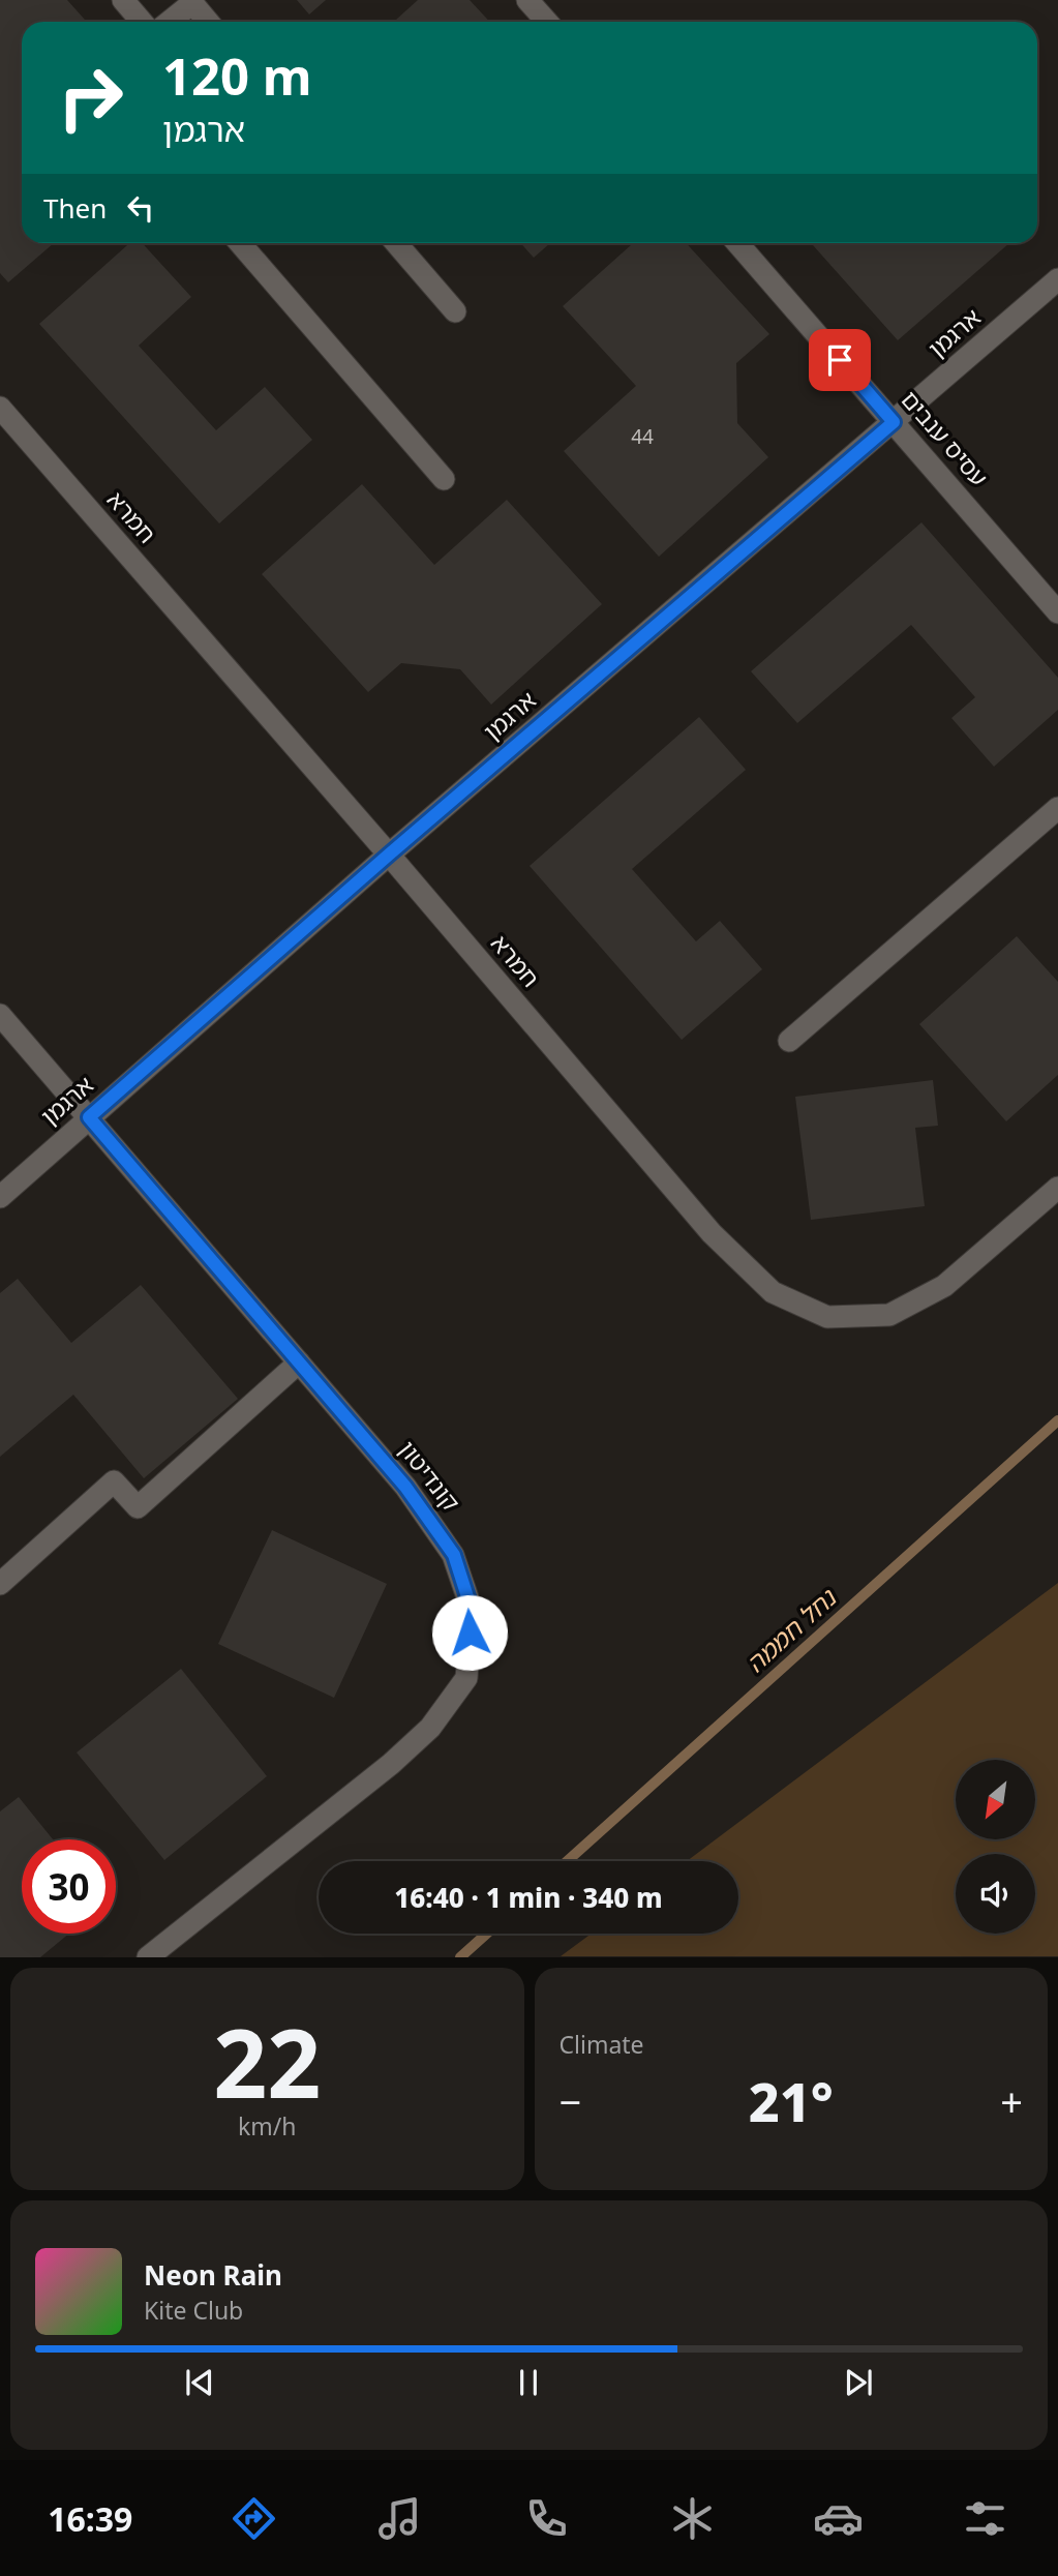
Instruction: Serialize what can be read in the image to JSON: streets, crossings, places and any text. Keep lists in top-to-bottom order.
{
  "streets": {
    "street": [
      "ארגמן",
      "עסיס ענבים",
      "חמרא",
      "קונדיטון"
    ]
  },
  "crossings": [
    ["ארגמן", "עסיס ענבים"],
    ["ארגמן", "חמרא"],
    ["ארגמן", "קונדיטון"]
  ],
  "water": ["נחל חממה"],
  "house_numbers": ["44"],
  "north": "bottom left",
  "page": {
    "turn": ["120 m", "ארגמן"],
    "then": "Then",
    "limit": "30",
    "trip": "16:40 · 1 min · 340 m",
    "tile": [
      ["22", "km/h"],
      "Climate"
    ],
    "heat": ["−", "21°", "+"],
    "song": ["Neon Rain", "Kite Club"],
    "tabs": "16:39"
  }
}
